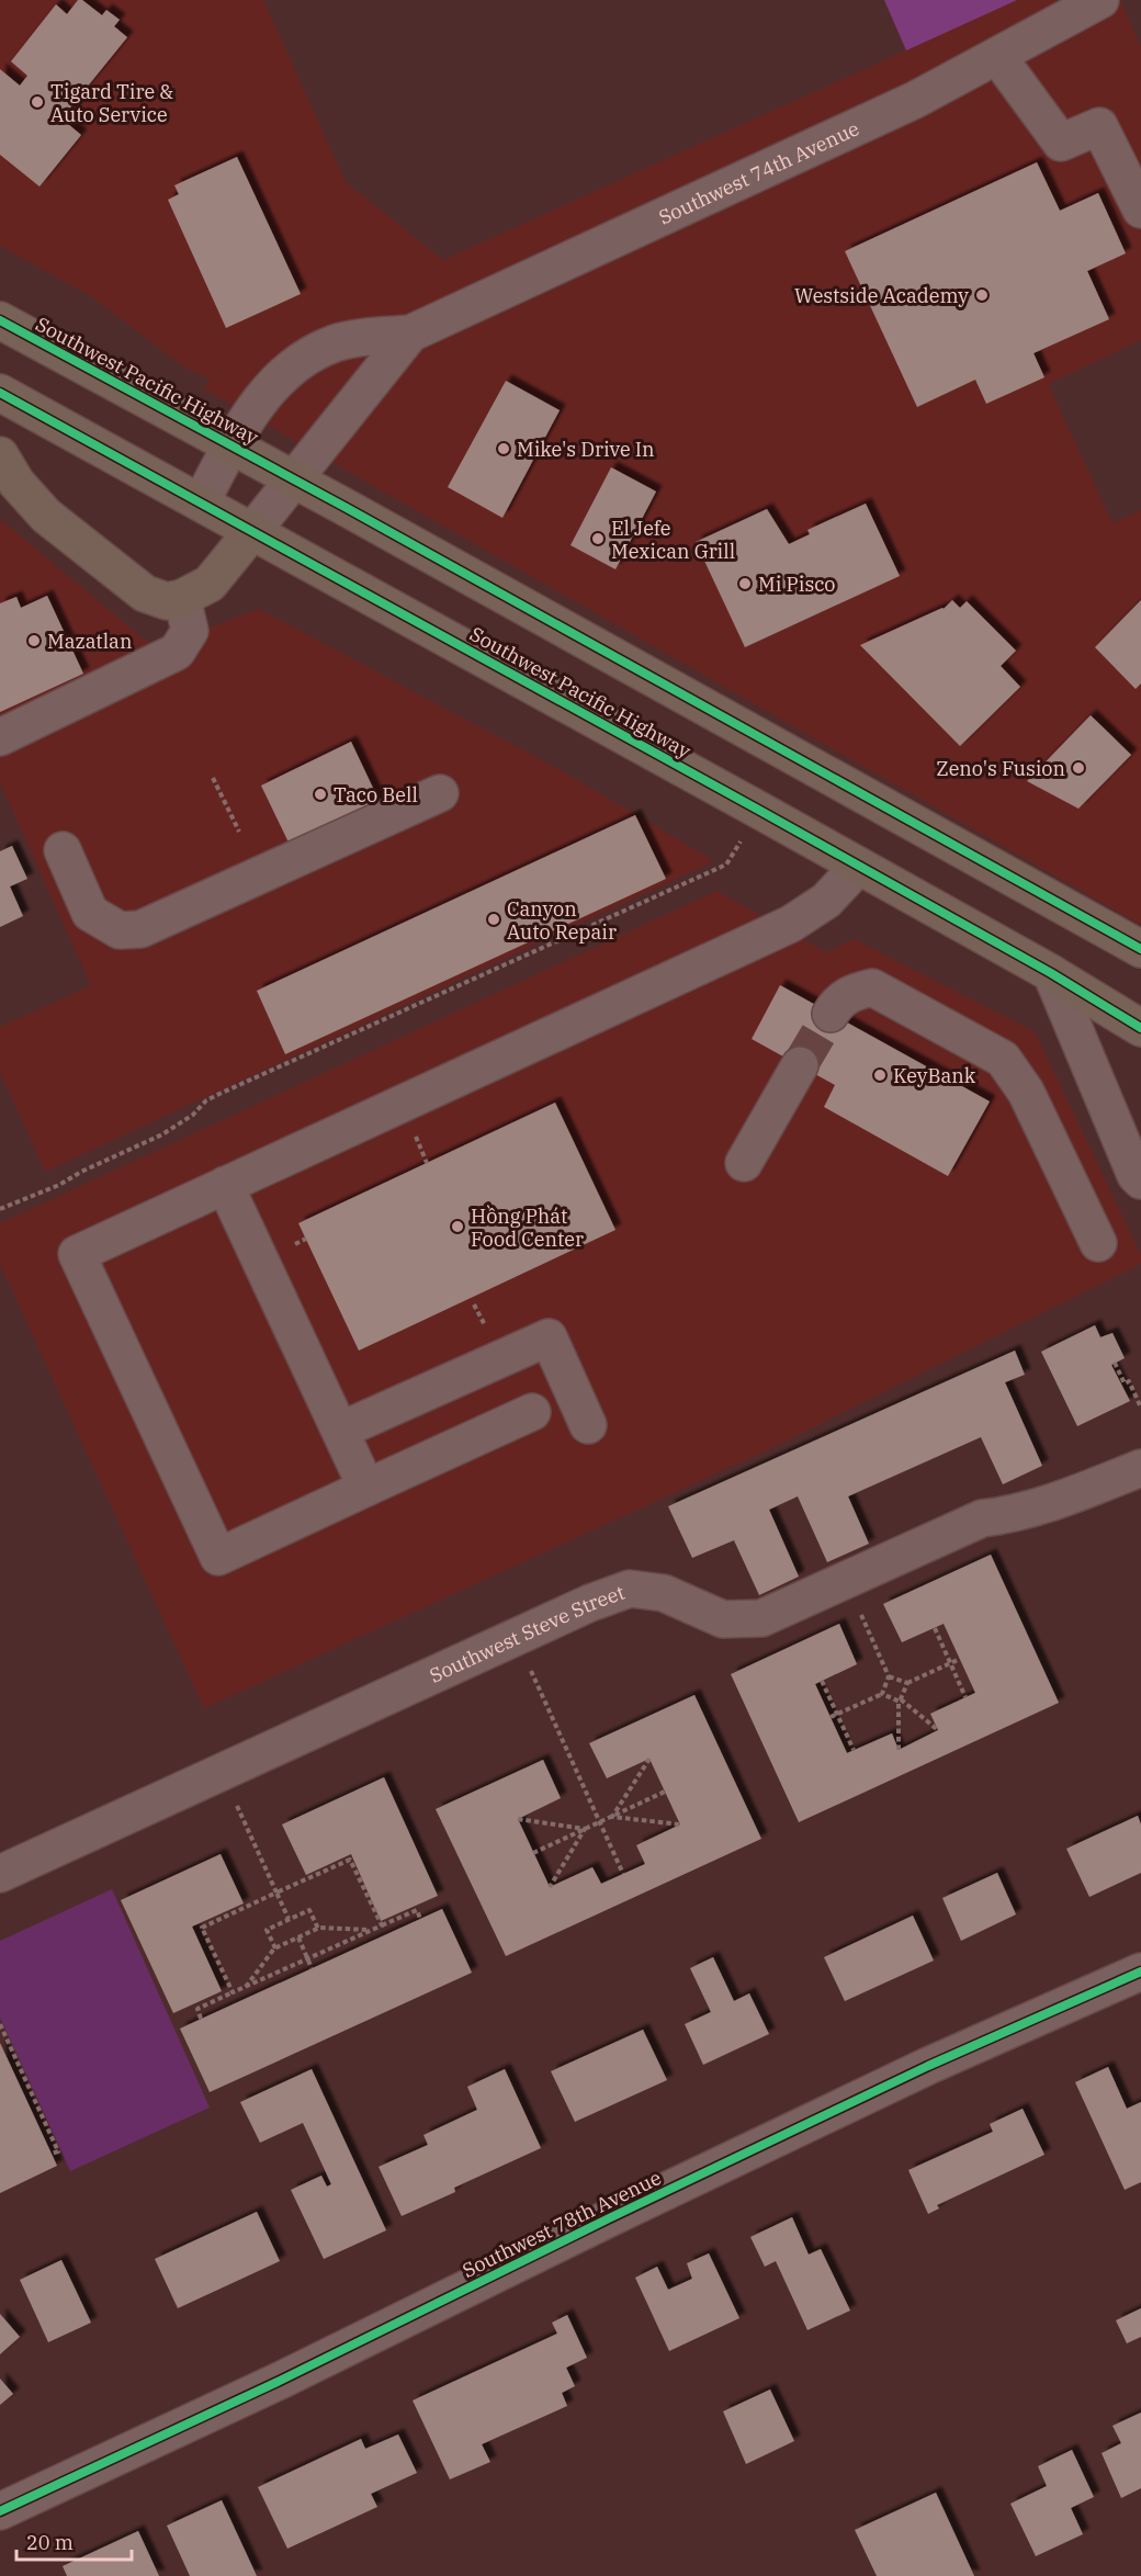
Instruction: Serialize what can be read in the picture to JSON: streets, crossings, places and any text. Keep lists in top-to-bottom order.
{
  "streets": {
    "highway": ["Southwest Pacific Highway"],
    "street": ["Southwest 74th Avenue", "Southwest Steve Street", "Southwest 78th Avenue"]
  },
  "crossings": [
    ["Southwest 74th Avenue", "Southwest Pacific Highway"]
  ],
  "places": [
    "Tigard Tire & Auto Service",
    "Westside Academy",
    "Mike's Drive In",
    "El Jefe Mexican Grill",
    "Mi Pisco",
    "Mazatlan",
    "Zeno's Fusion",
    "Taco Bell",
    "Canyon Auto Repair",
    "KeyBank",
    "Hồng Phát Food Center"
  ],
  "scale_bar": "20 m"
}
